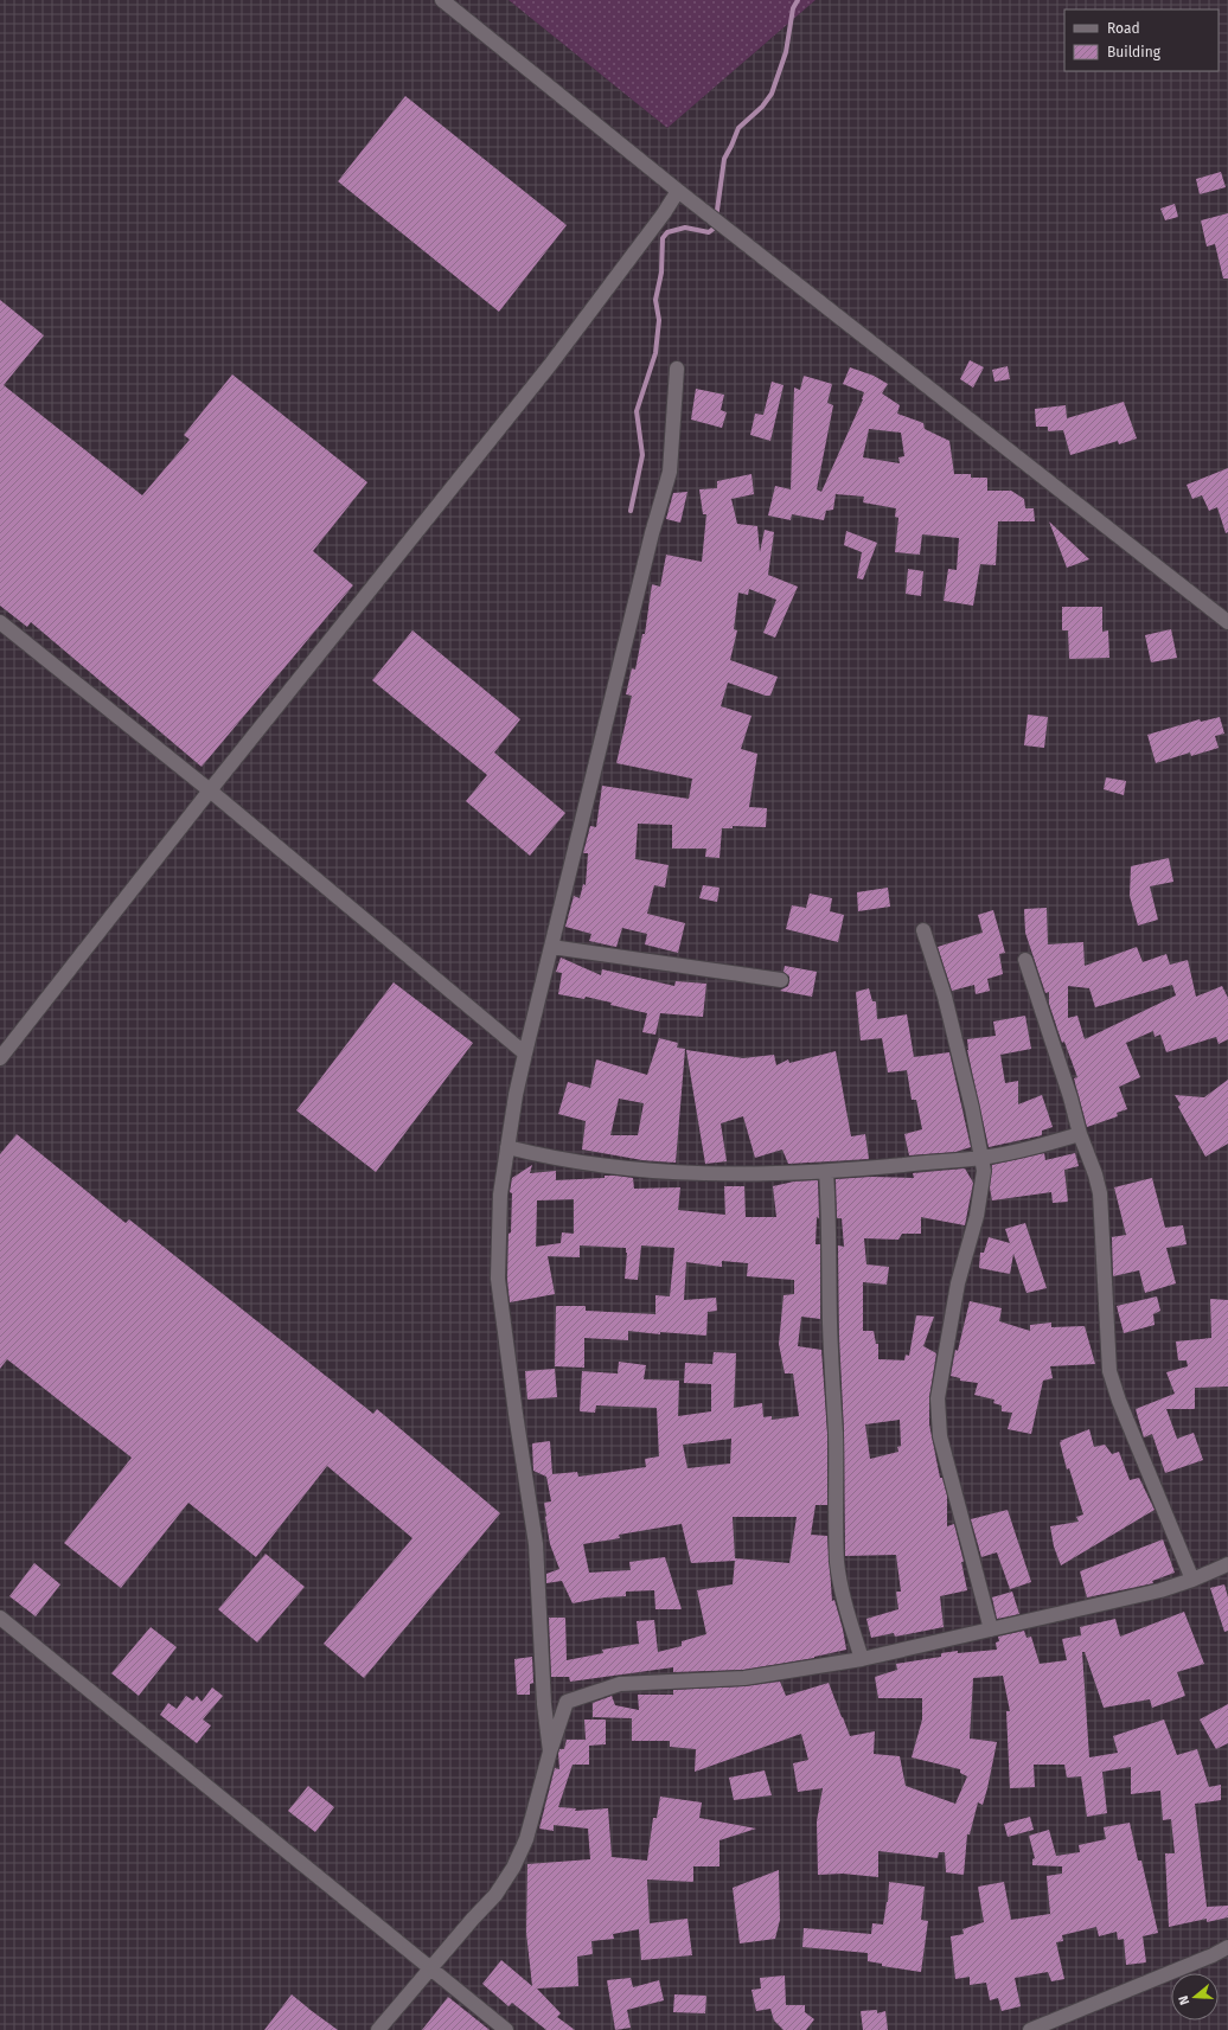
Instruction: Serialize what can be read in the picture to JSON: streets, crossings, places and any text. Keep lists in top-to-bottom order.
{
  "legend": ["Road", "Building"],
  "north": "left"
}
